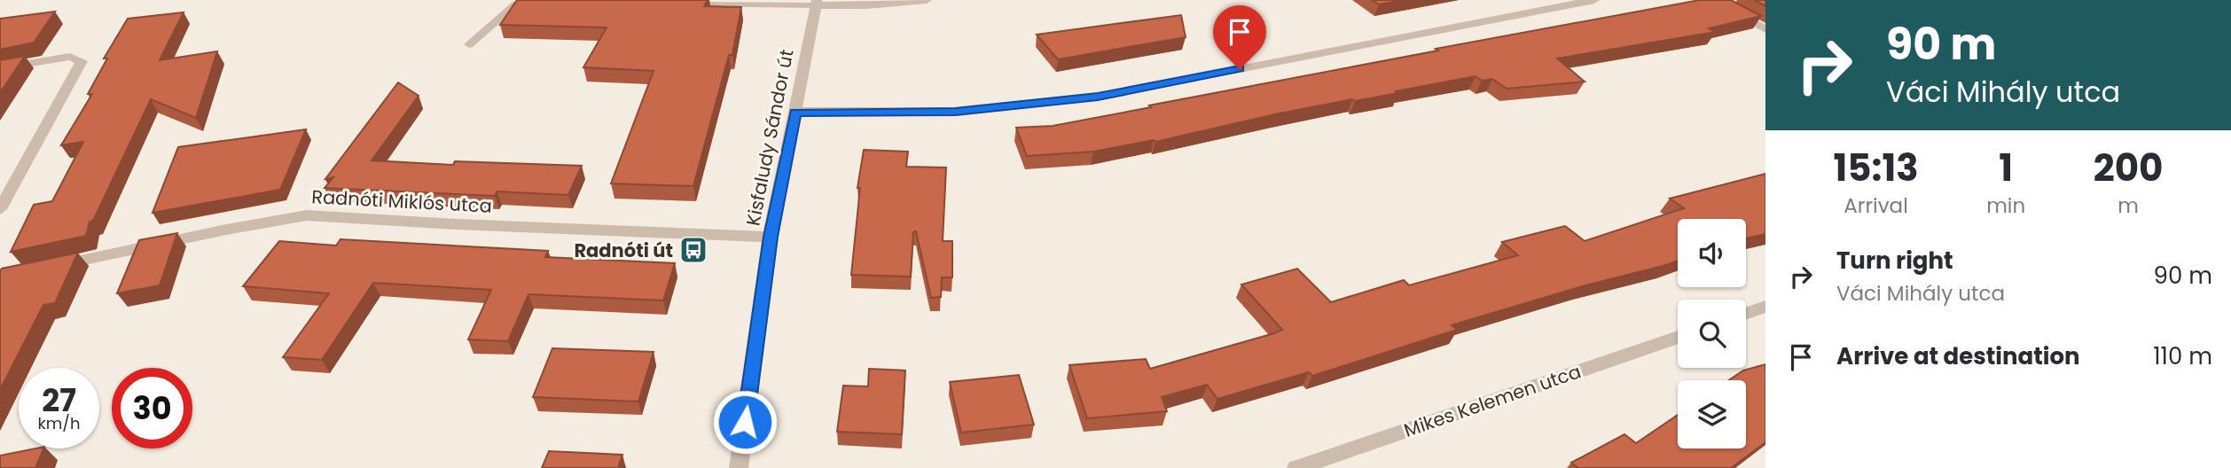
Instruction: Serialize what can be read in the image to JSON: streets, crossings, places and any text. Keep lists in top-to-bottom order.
{
  "streets": {
    "street": ["Kisfaludy Sándor út", "Radnóti Miklós utca", "Mikes Kelemen utca"]
  },
  "crossings": [
    ["Kisfaludy Sándor út", "Radnóti Miklós utca"]
  ],
  "places": {
    "bus stop": ["Radnóti út"]
  },
  "page": {
    "turn": ["90 m", "Váci Mihály utca"],
    "eta": [
      "15:13",
      "Arrival",
      "1",
      "min",
      "200",
      "m"
    ],
    "list": [
      {
        "name": "Turn right",
        "note": "Váci Mihály utca",
        "value": "90 m"
      },
      {
        "name": "Arrive at destination",
        "value": "110 m"
      }
    ],
    "speed": "27 km/h",
    "limit": "30"
  }
}
